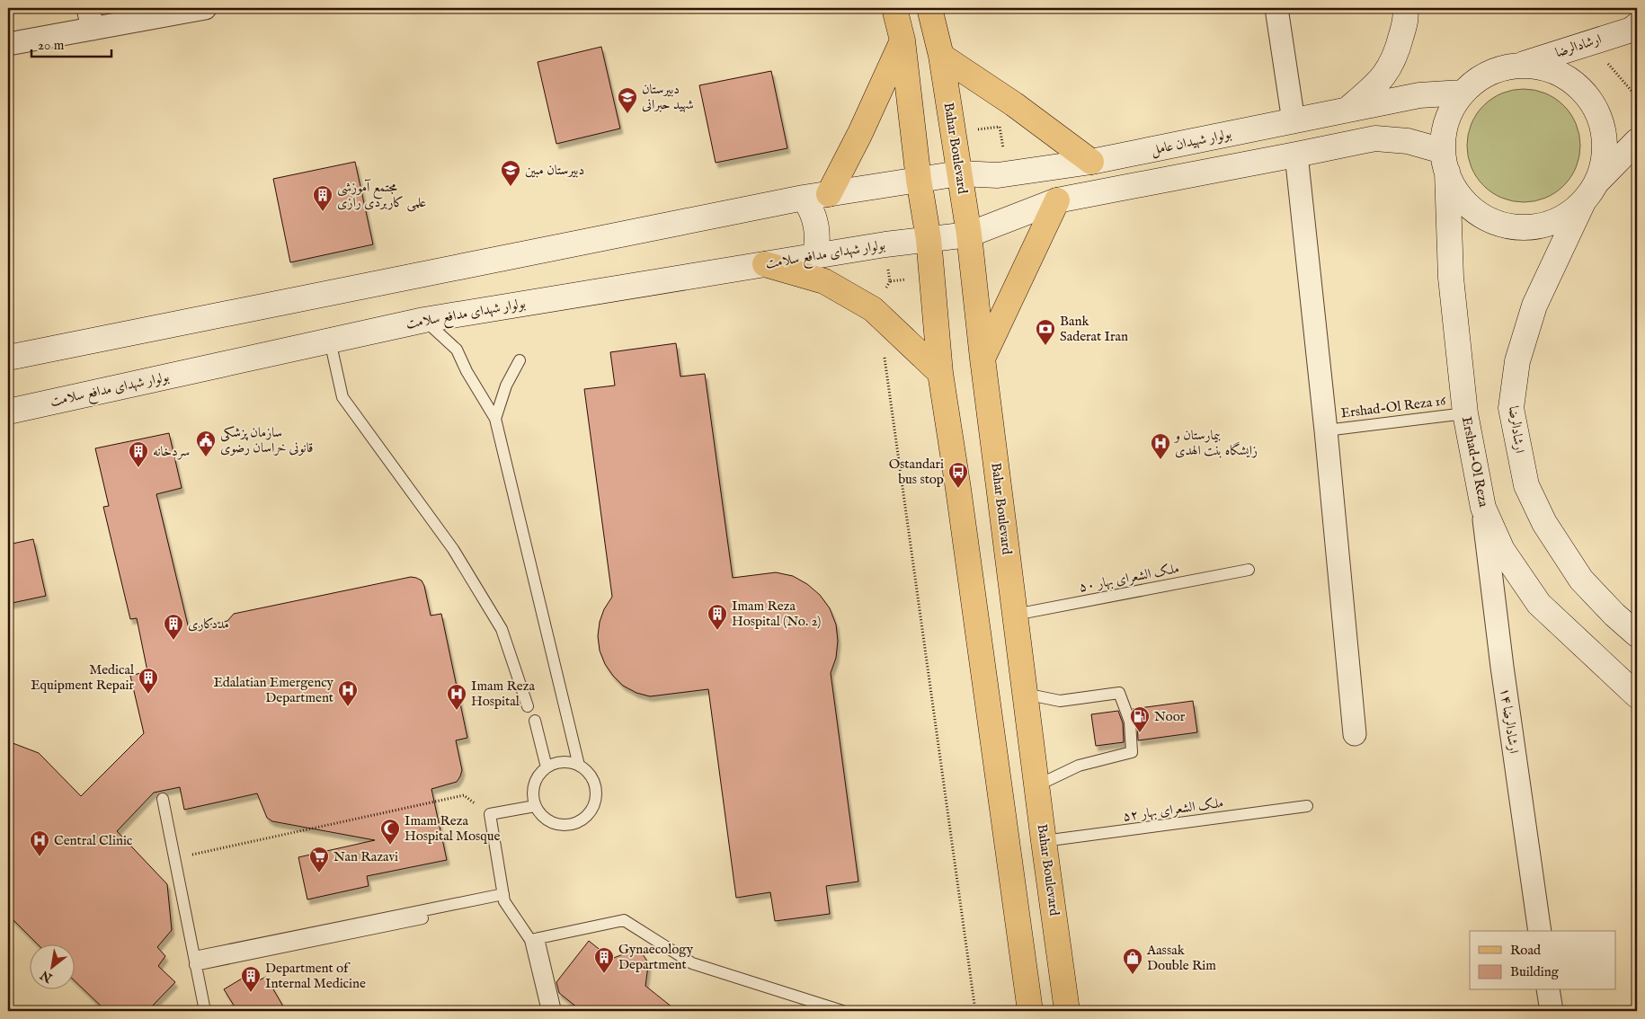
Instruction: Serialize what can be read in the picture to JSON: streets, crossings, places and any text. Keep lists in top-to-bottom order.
{
  "streets": {
    "main road": ["Bahar Boulevard"],
    "street": [
      "ارشادالرضا",
      "بولوار شهیدان عامل",
      "بولوار شهدای مدافع سلامت",
      "Ershad-Ol Reza",
      "ارشادالرضا ۱۴"
    ],
    "lane": ["Ershad-Ol Reza 16", "ملک الشعرای بهار ۵۰", "ملک الشعرای بهار ۵۲"]
  },
  "crossings": [
    ["ارشادالرضا", "Ershad-Ol Reza"],
    ["بولوار شهیدان عامل", "Bahar Boulevard"],
    ["بولوار شهیدان عامل", "Ershad-Ol Reza"],
    ["Bahar Boulevard", "ملک الشعرای بهار ۵۰"],
    ["Bahar Boulevard", "ملک الشعرای بهار ۵۲"],
    ["Ershad-Ol Reza 16", "Ershad-Ol Reza"],
    ["Ershad-Ol Reza", "ارشادالرضا ۱۴"]
  ],
  "places": {
    "school or university": ["دبیرستان شهید حبرانی", "دبیرستان مبین"],
    "building": [
      "مجتمع آموزشی علمی کاربردی رازی",
      "سردخانه",
      "Imam Reza Hospital (No. 2)",
      "مددکاری",
      "Medical Equipment Repair",
      "Gynaecology Department",
      "Department of Internal Medicine"
    ],
    "bank": ["Bank Saderat Iran"],
    "public building": ["سازمان پزشکی قانونی خراسان رضوی"],
    "hospital": [
      "بیمارستان و زایشگاه بنت الهدی",
      "Edalatian Emergency Department",
      "Imam Reza Hospital",
      "Central Clinic"
    ],
    "bus stop": ["Ostandari bus stop"],
    "fuel station": ["Noor"],
    "mosque": ["Imam Reza Hospital Mosque"],
    "supermarket": ["Nan Razavi"],
    "shop": ["Aassak Double Rim"]
  },
  "legend": ["Road", "Building"],
  "scale_bar": "20 m",
  "north": "bottom left"
}
